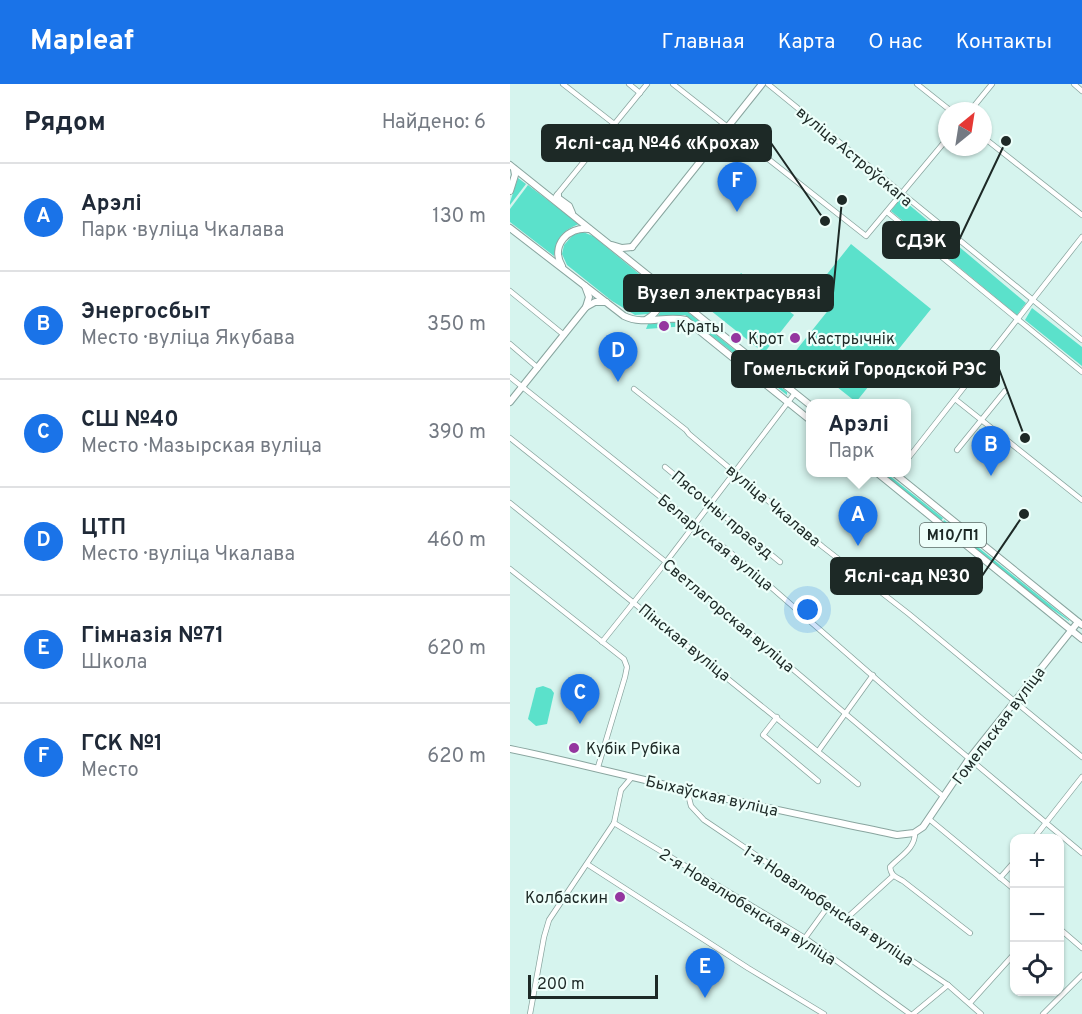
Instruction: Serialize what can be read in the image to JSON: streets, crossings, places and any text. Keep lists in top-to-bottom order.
{
  "streets": {
    "main road": ["М10/П1", "Гомельская вуліца", "Быхаўская вуліца"],
    "street": [
      "вуліца Астроўскага",
      "вуліца Чкалава",
      "Пясочны праезд",
      "Беларуская вуліца",
      "Светлагорская вуліца",
      "Пінская вуліца",
      "1-я Новалюбенская вуліца",
      "2-я Новалюбенская вуліца"
    ]
  },
  "crossings": [
    ["вуліца Чкалава", "Гомельская вуліца"],
    ["М10/П1", "Гомельская вуліца"],
    ["Беларуская вуліца", "Гомельская вуліца"],
    ["Светлагорская вуліца", "Гомельская вуліца"],
    ["Гомельская вуліца", "Быхаўская вуліца"],
    ["Быхаўская вуліца", "1-я Новалюбенская вуліца"]
  ],
  "places": [
    "СДЭК",
    "Вузел электрасувязі",
    "Яслі-сад №46 «Кроха»",
    "Краты",
    "Крот",
    "Кастрычнік",
    "Гомельский Городской РЭС",
    "Яслі-сад №30",
    "Кубік Рубіка",
    "Колбаскин"
  ],
  "scale_bar": "200 m",
  "north": "top right",
  "page": {
    "header": "Mapleaf",
    "nav": [
      "Главная",
      "Карта",
      "О нас",
      "Контакты"
    ],
    "heading": ["Рядом", "Найдено: 6"],
    "list": [
      {
        "mark": "A",
        "name": "Арэлі",
        "note": "Парк · вуліца Чкалава",
        "value": "130 m"
      },
      {
        "mark": "B",
        "name": "Энергосбыт",
        "note": "Место · вуліца Якубава",
        "value": "350 m"
      },
      {
        "mark": "C",
        "name": "СШ №40",
        "note": "Место · Мазырская вуліца",
        "value": "390 m"
      },
      {
        "mark": "D",
        "name": "ЦТП",
        "note": "Место · вуліца Чкалава",
        "value": "460 m"
      },
      {
        "mark": "E",
        "name": "Гімназія №71",
        "note": "Школа",
        "value": "620 m"
      },
      {
        "mark": "F",
        "name": "ГСК №1",
        "note": "Место",
        "value": "620 m"
      }
    ],
    "pins": [
      "F",
      "D",
      "B",
      "A",
      "C",
      "E"
    ],
    "popup": ["Арэлі", "Парк"],
    "map_buttons": ["+", "−"],
    "scale": "200 m"
  }
}
